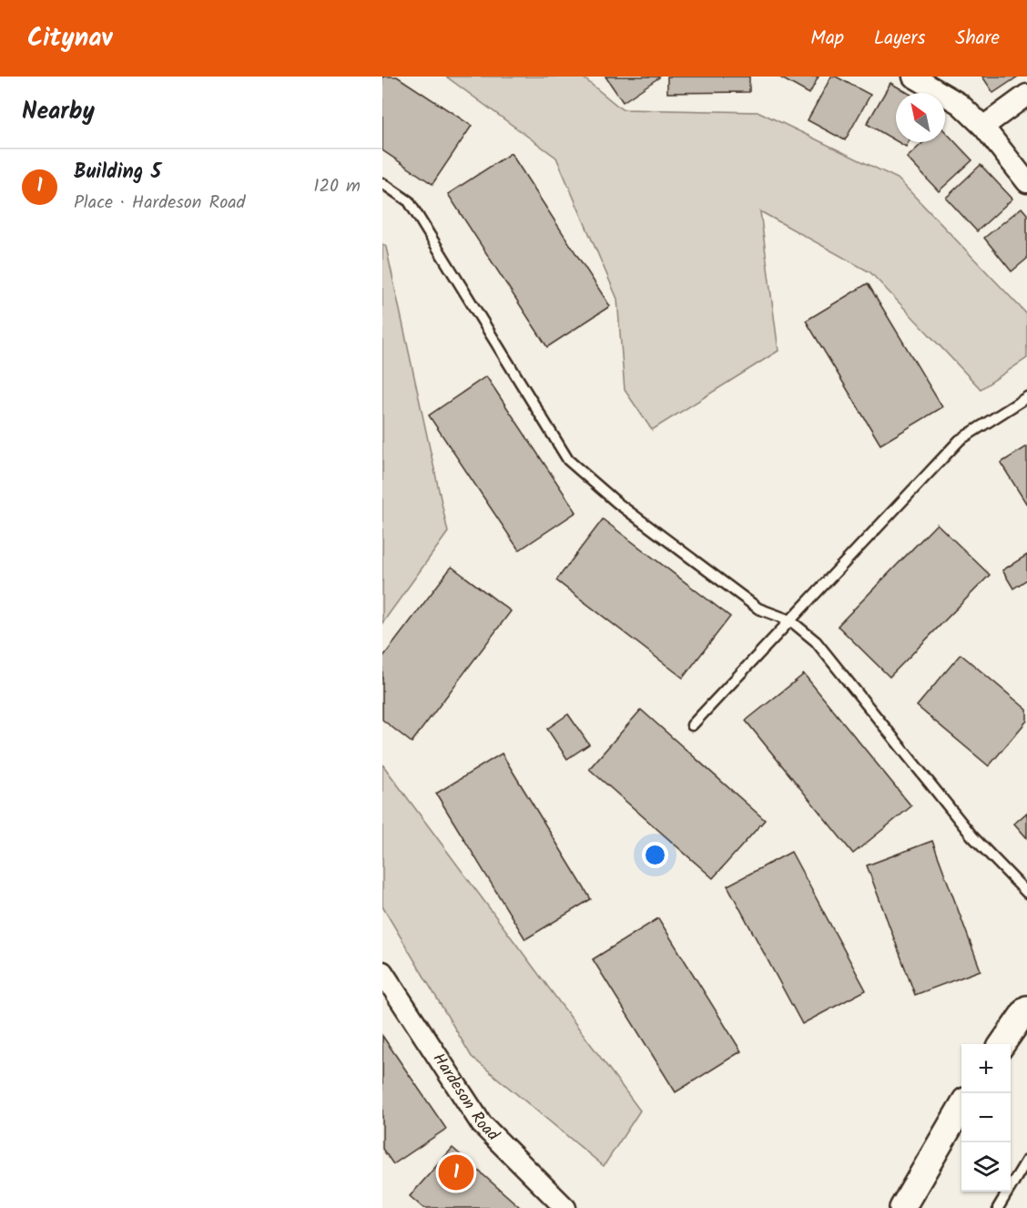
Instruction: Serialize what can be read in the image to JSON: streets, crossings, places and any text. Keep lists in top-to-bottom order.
{
  "streets": {
    "street": ["Hardeson Road"]
  },
  "north": "top left",
  "page": {
    "header": "Citynav",
    "nav": ["Map", "Layers", "Share"],
    "heading": "Nearby",
    "list": [
      {
        "mark": "1",
        "name": "Building 5",
        "note": "Place · Hardeson Road",
        "value": "120 m"
      }
    ],
    "map_buttons": ["+", "−"],
    "pins": "1"
  }
}
